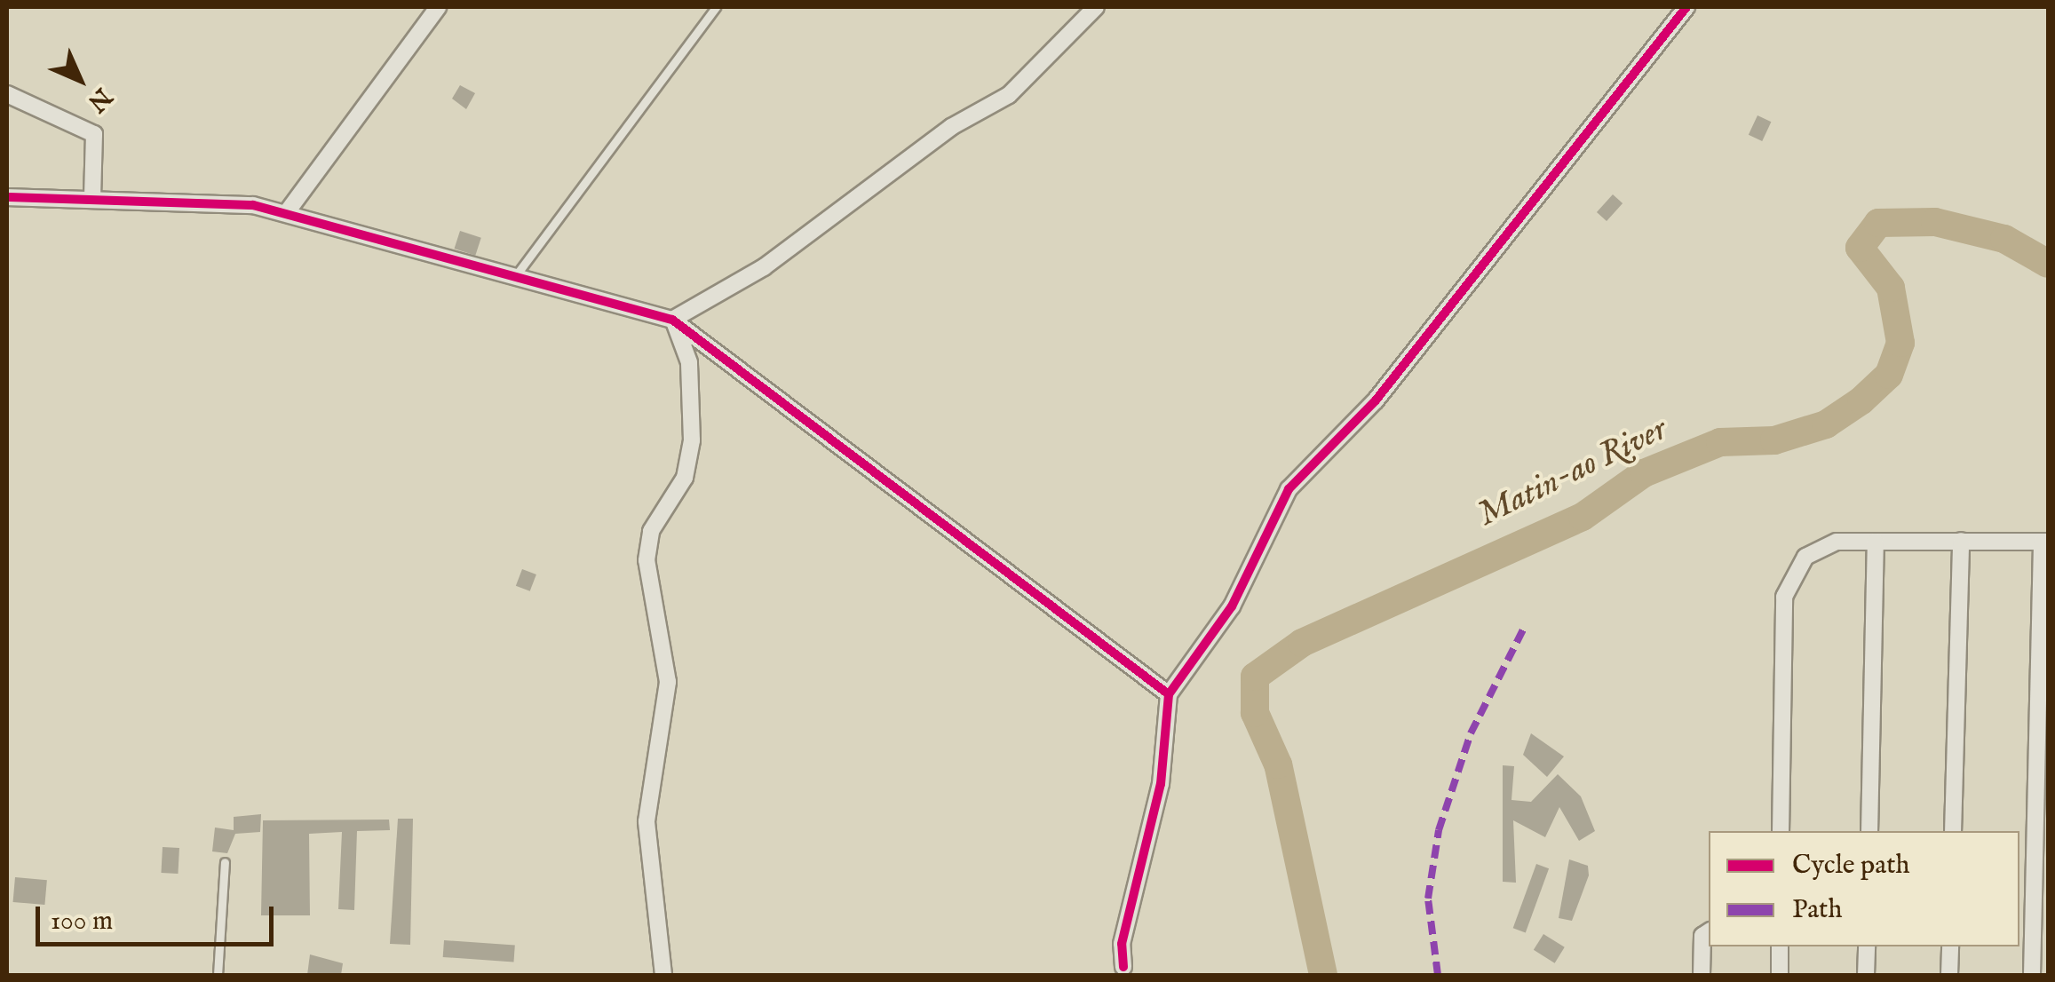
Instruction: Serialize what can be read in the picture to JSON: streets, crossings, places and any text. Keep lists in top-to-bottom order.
{
  "water": ["Matin-ao River"],
  "legend": ["Cycle path", "Path"],
  "scale_bar": "100 m",
  "north": "bottom right"
}
